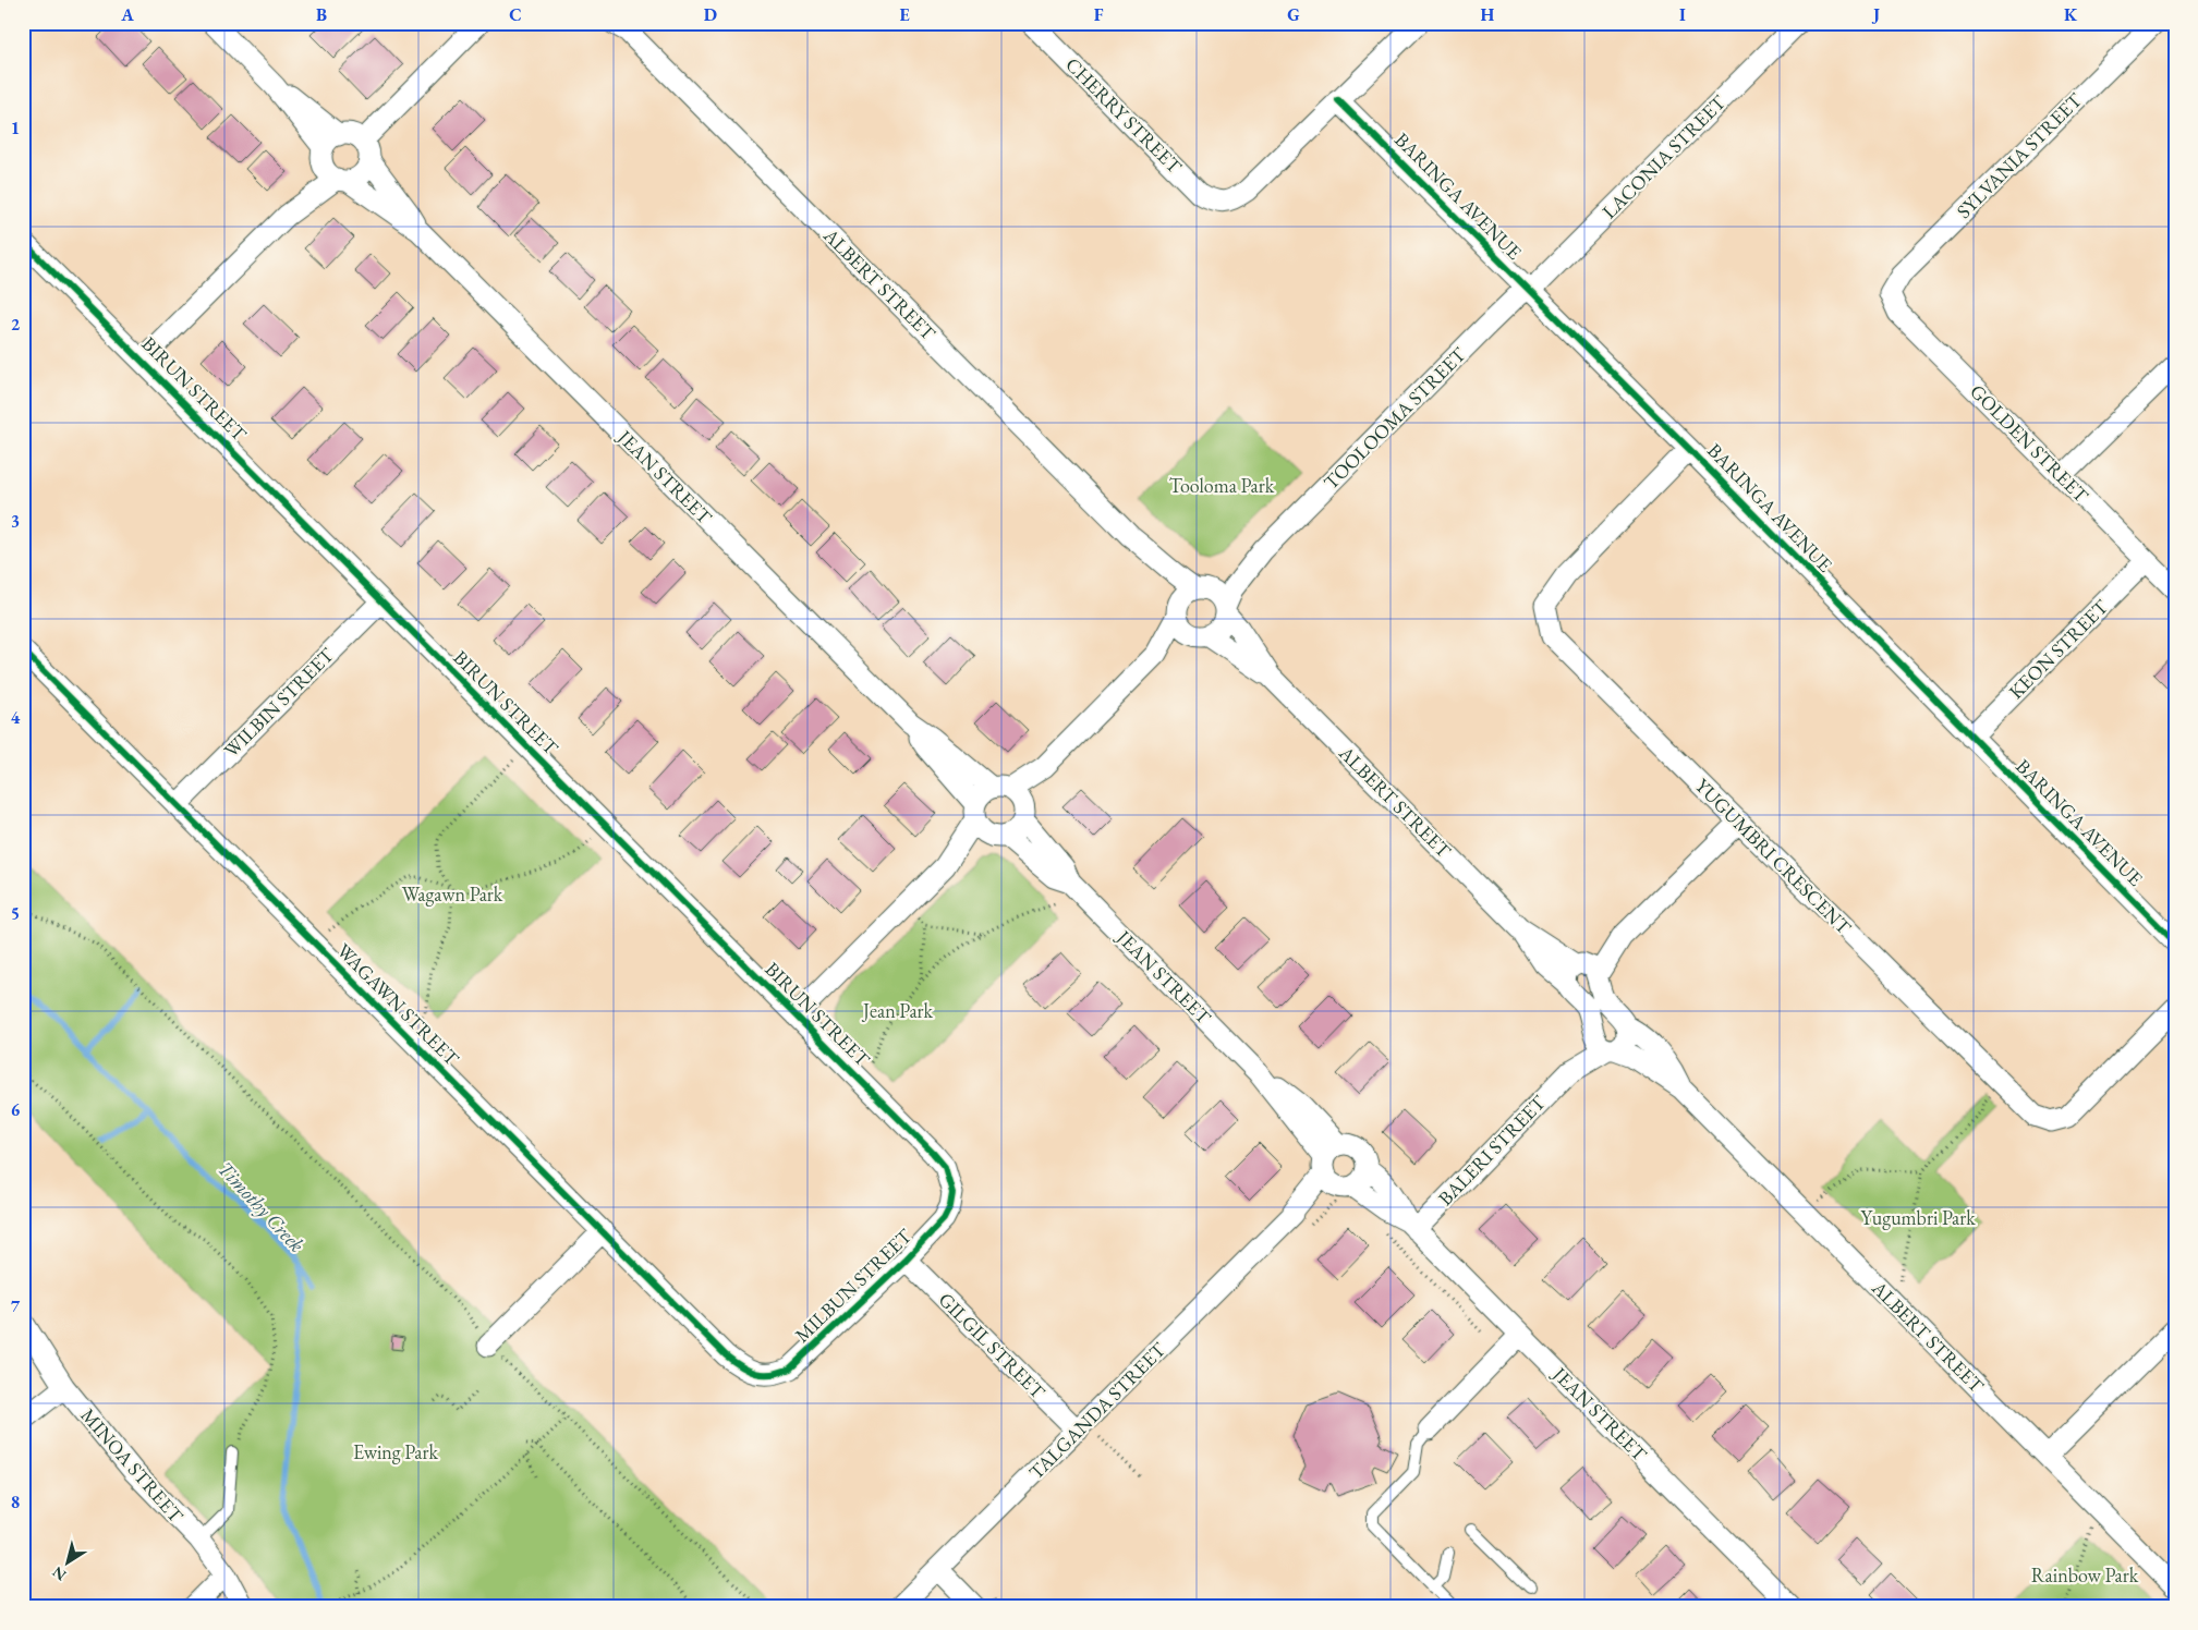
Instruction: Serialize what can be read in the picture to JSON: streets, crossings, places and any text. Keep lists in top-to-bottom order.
{
  "streets": {
    "street": [
      "CHERRY STREET",
      "SYLVANIA STREET",
      "LACONIA STREET",
      "BARINGA AVENUE",
      "ALBERT STREET",
      "BIRUN STREET",
      "TOOLOOMA STREET",
      "GOLDEN STREET",
      "JEAN STREET",
      "KEON STREET",
      "WILBIN STREET",
      "YUGUMBRI CRESCENT",
      "WAGAWN STREET",
      "BALERI STREET",
      "MILBUN STREET",
      "GILGIL STREET",
      "TALGANDA STREET",
      "MINOA STREET"
    ]
  },
  "crossings": [
    ["CHERRY STREET", "BARINGA AVENUE"],
    ["SYLVANIA STREET", "GOLDEN STREET"],
    ["LACONIA STREET", "BARINGA AVENUE"],
    ["LACONIA STREET", "TOOLOOMA STREET"],
    ["BARINGA AVENUE", "TOOLOOMA STREET"],
    ["BARINGA AVENUE", "KEON STREET"],
    ["BARINGA AVENUE", "YUGUMBRI CRESCENT"],
    ["ALBERT STREET", "TOOLOOMA STREET"],
    ["ALBERT STREET", "BALERI STREET"],
    ["BIRUN STREET", "WILBIN STREET"],
    ["BIRUN STREET", "MILBUN STREET"],
    ["GOLDEN STREET", "KEON STREET"],
    ["JEAN STREET", "BALERI STREET"],
    ["JEAN STREET", "TALGANDA STREET"],
    ["WILBIN STREET", "WAGAWN STREET"],
    ["WAGAWN STREET", "MILBUN STREET"],
    ["MILBUN STREET", "GILGIL STREET"],
    ["GILGIL STREET", "TALGANDA STREET"]
  ],
  "water": ["Timothy Creek"],
  "parks": [
    "Tooloma Park",
    "Wagawn Park",
    "Jean Park",
    "Yugumbri Park",
    "Ewing Park",
    "Rainbow Park"
  ],
  "north": "bottom left",
  "grid": {
    "columns": [
      "A",
      "B",
      "C",
      "D",
      "E",
      "F",
      "G",
      "H",
      "I",
      "J",
      "K"
    ],
    "rows": [
      "1",
      "2",
      "3",
      "4",
      "5",
      "6",
      "7",
      "8"
    ]
  }
}
